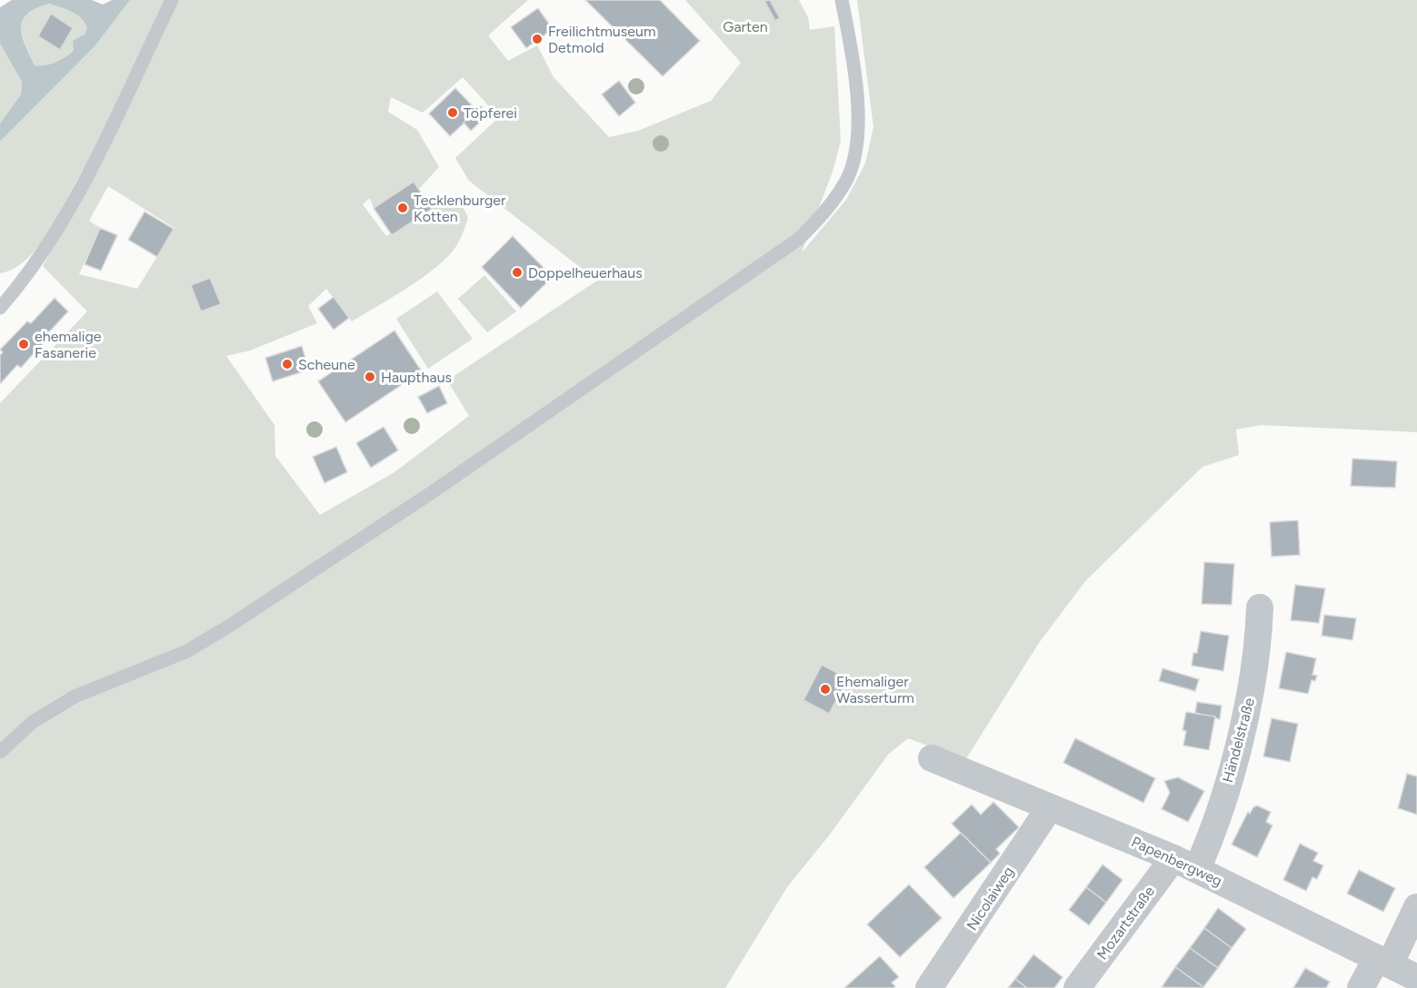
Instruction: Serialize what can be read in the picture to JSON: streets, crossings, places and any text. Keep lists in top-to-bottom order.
{
  "streets": {
    "street": [
      "Händelstraße",
      "Papenbergweg",
      "Nicolaiweg",
      "Mozartstraße"
    ]
  },
  "crossings": [
    ["Händelstraße", "Papenbergweg"],
    ["Händelstraße", "Mozartstraße"],
    ["Papenbergweg", "Nicolaiweg"],
    ["Papenbergweg", "Mozartstraße"]
  ],
  "parks": ["Garten"],
  "places": [
    "Freilichtmuseum Detmold",
    "Töpferei",
    "Tecklenburger Kotten",
    "Doppelheuerhaus",
    "ehemalige Fasanerie",
    "Scheune",
    "Haupthaus",
    "Ehemaliger Wasserturm"
  ]
}
